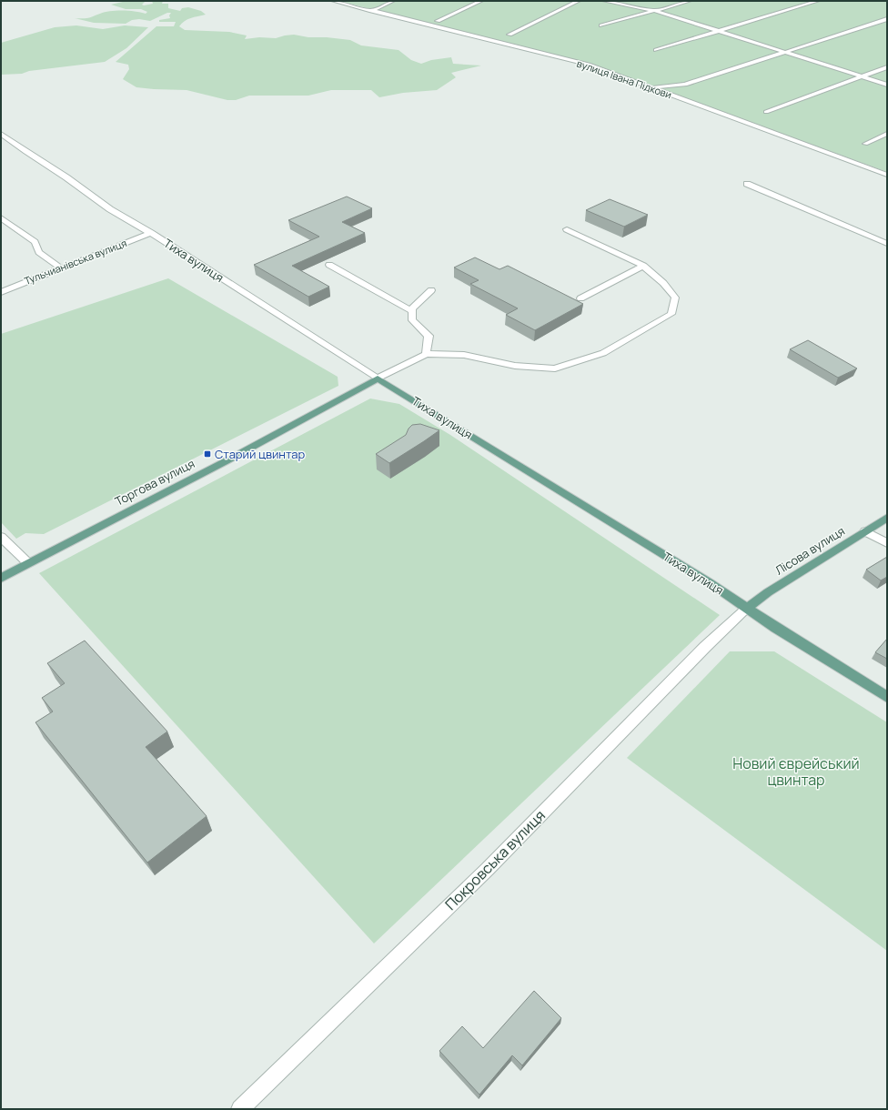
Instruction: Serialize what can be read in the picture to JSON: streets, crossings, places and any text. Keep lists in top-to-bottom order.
{
  "streets": {
    "main road": ["Тиха вулиця", "Торгова вулиця", "Лісова вулиця"],
    "street": ["вулиця Івана Підкови", "Тульчианівська вулиця", "Покровська вулиця"]
  },
  "crossings": [
    ["Тиха вулиця", "Тульчианівська вулиця"],
    ["Тиха вулиця", "Торгова вулиця"],
    ["Тиха вулиця", "Лісова вулиця"],
    ["Тиха вулиця", "Покровська вулиця"],
    ["Лісова вулиця", "Покровська вулиця"]
  ],
  "parks": ["Новий єврейський цвинтар"],
  "places": {
    "transit": ["Старий цвинтар"]
  }
}
